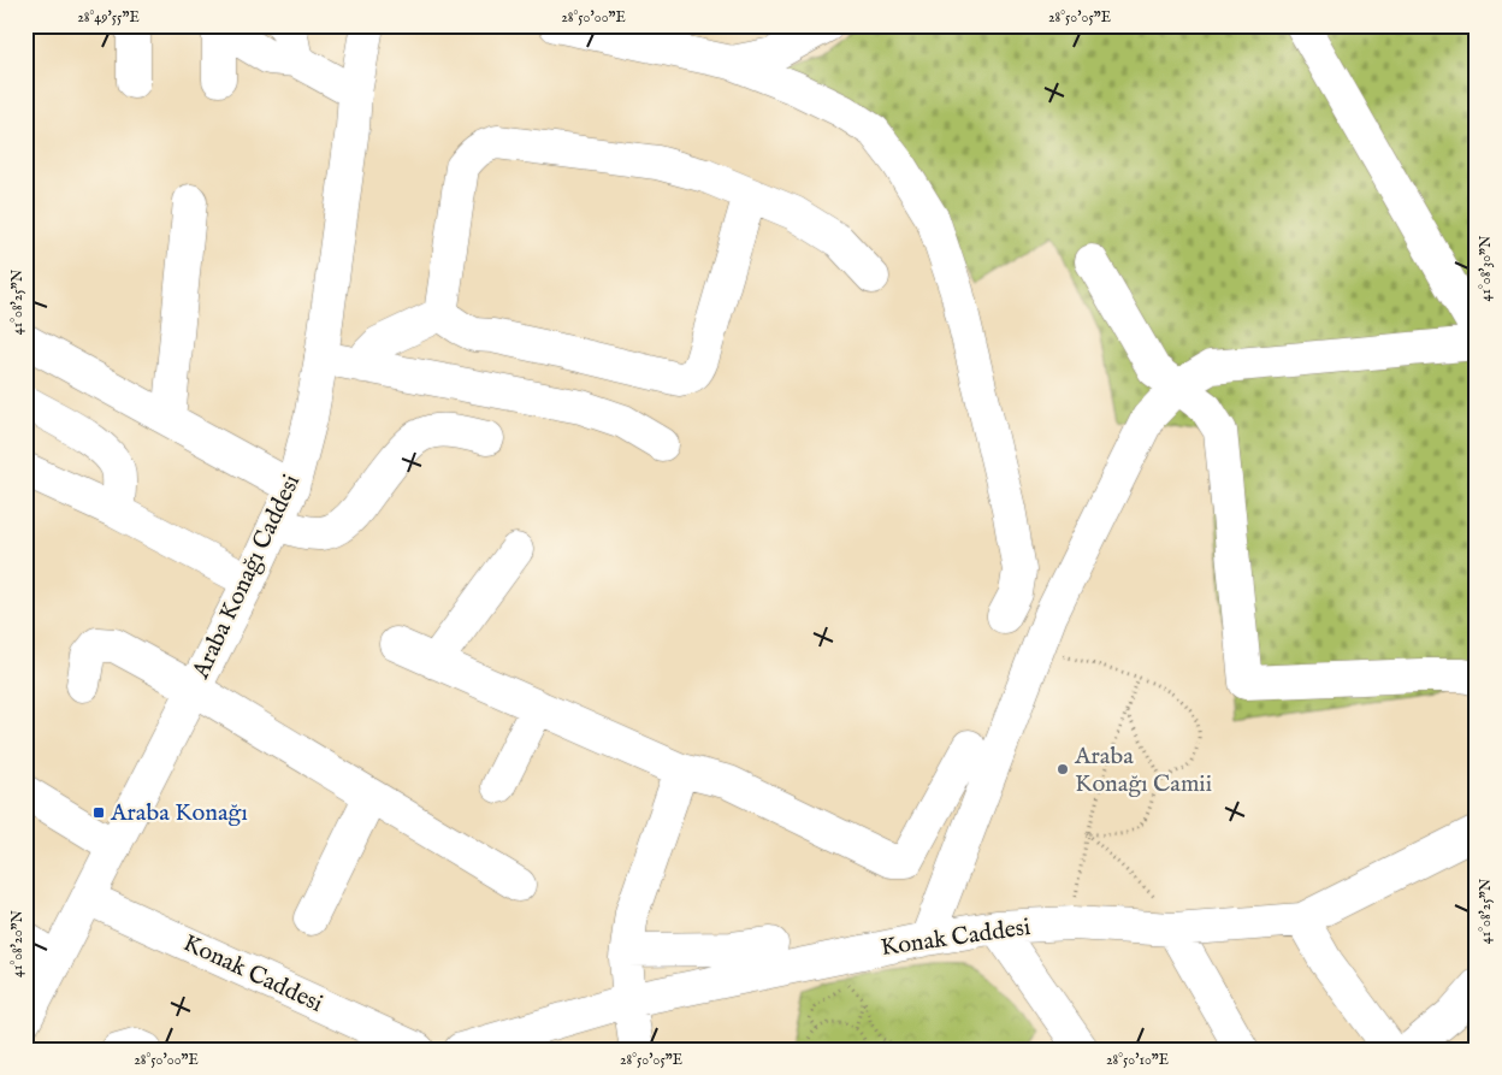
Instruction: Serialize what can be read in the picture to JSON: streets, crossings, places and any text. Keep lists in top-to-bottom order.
{
  "streets": {
    "street": ["Araba Konağı Caddesi", "Konak Caddesi"]
  },
  "crossings": [
    ["Araba Konağı Caddesi", "Konak Caddesi"]
  ],
  "places": {
    "other": ["Araba Konağı Camii"],
    "transit": ["Araba Konağı"]
  },
  "coordinates": [
    "28°49'55\"E",
    "28°50'00\"E",
    "28°50'05\"E",
    "41°08'30\"N",
    "41°08'25\"N",
    "41°08'20\"N",
    "28°50'10\"E"
  ]
}
